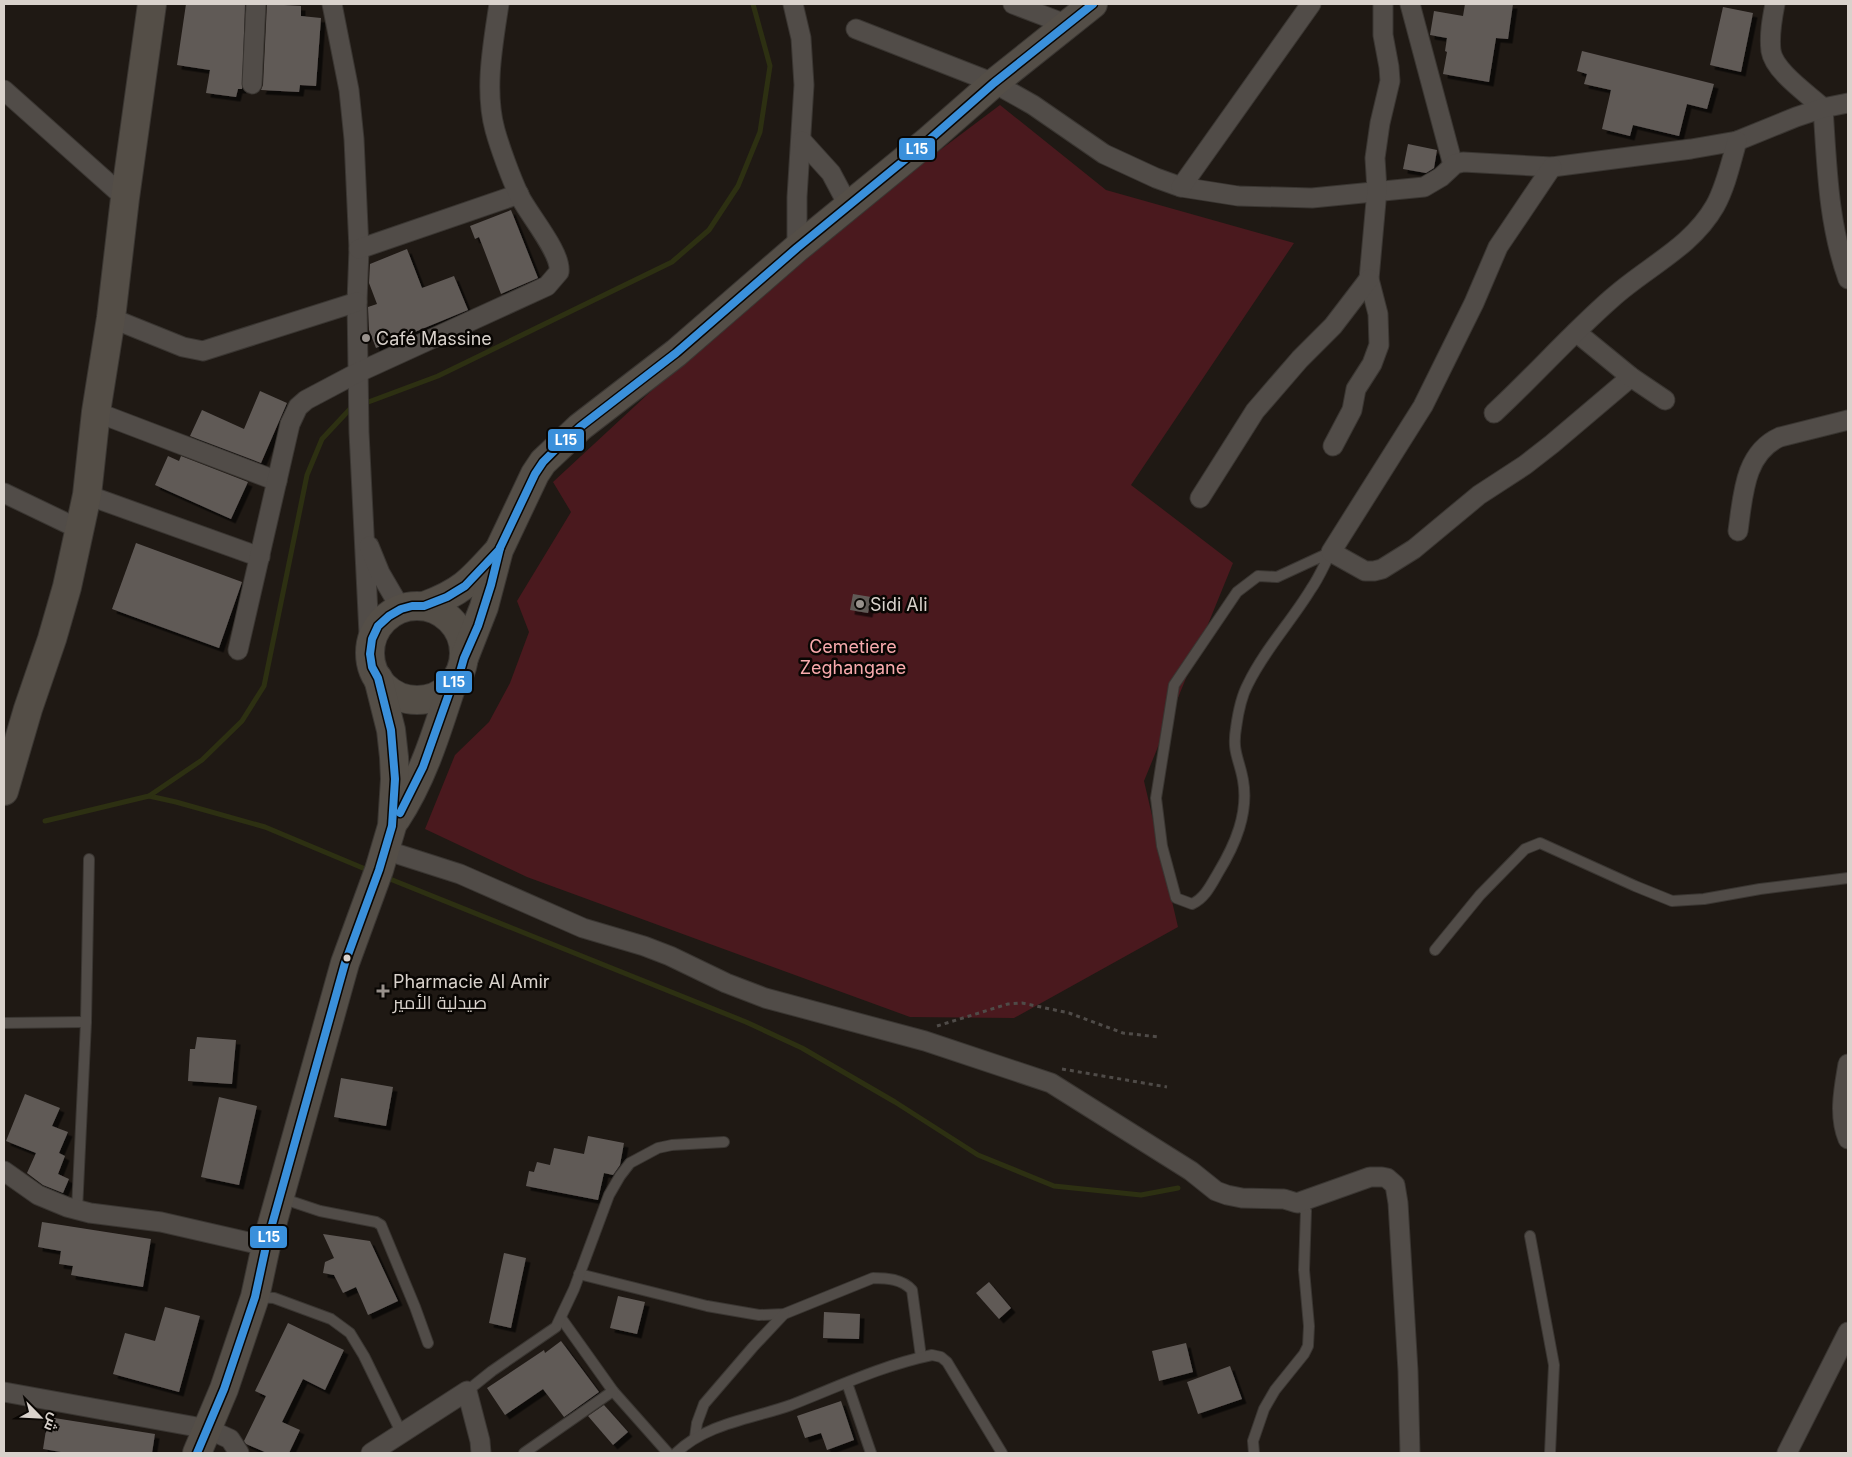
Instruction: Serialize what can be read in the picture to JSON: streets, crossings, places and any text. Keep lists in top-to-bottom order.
{
  "parks": ["Cemetiere Zeghangane"],
  "places": {
    "other": ["Café Massine", "Sidi Ali"],
    "health": ["Pharmacie Al Amir صيدلية الأمير"]
  },
  "lines": ["transit line L15"],
  "north": "bottom right"
}
